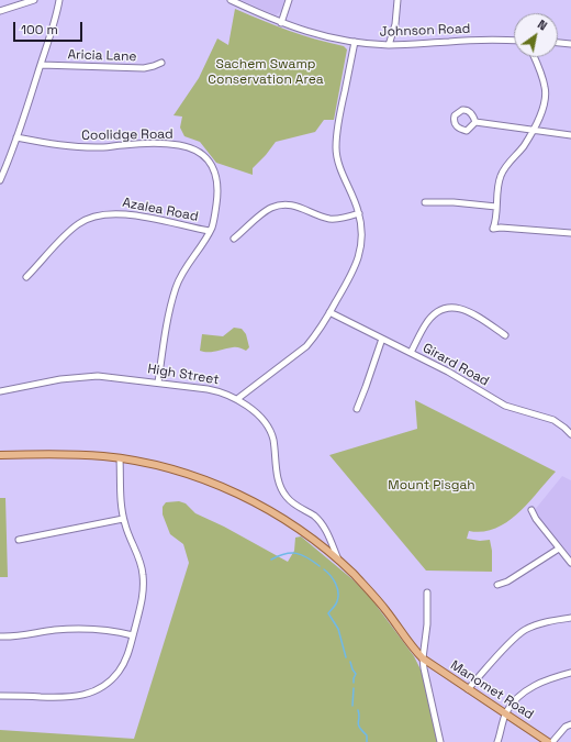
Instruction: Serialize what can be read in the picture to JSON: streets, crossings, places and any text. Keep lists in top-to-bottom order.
{
  "streets": {
    "main road": ["High Street", "Manomet Road"],
    "street": [
      "Johnson Road",
      "Aricia Lane",
      "Coolidge Road",
      "Azalea Road",
      "Girard Road"
    ]
  },
  "crossings": [
    ["Coolidge Road", "Azalea Road"],
    ["Coolidge Road", "High Street"],
    ["High Street", "Manomet Road"]
  ],
  "parks": ["Sachem Swamp Conservation Area", "Mount Pisgah"],
  "scale_bar": "100 m",
  "north": "top right"
}
